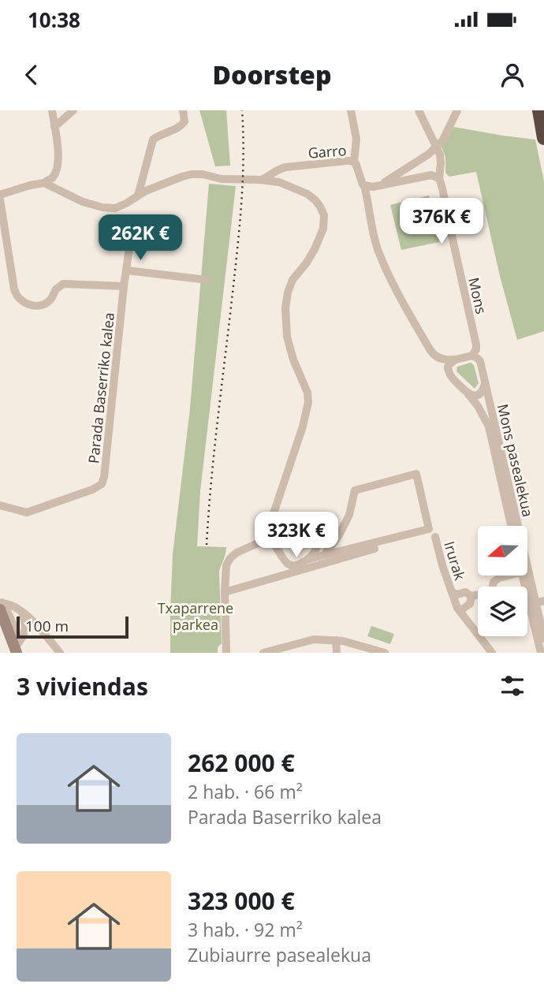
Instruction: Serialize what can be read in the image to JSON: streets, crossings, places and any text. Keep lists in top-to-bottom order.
{
  "streets": {
    "street": [
      "Garro",
      "Mons",
      "Parada Baserriko kalea",
      "Mons pasealekua",
      "Irurak"
    ]
  },
  "crossings": [
    ["Mons", "Mons pasealekua"]
  ],
  "parks": ["Txaparrene parkea"],
  "scale_bar": "100 m",
  "north": "left",
  "page": {
    "status": "10:38",
    "header": "Doorstep",
    "price": ["376K €", "262K €", "323K €"],
    "scale": "100 m",
    "heading": "3 viviendas",
    "list": [
      {
        "name": "262 000 €",
        "note": "2 hab. · 66 m² · Parada Baserriko kalea"
      },
      {
        "name": "323 000 €",
        "note": "3 hab. · 92 m² · Zubiaurre pasealekua"
      }
    ]
  }
}
